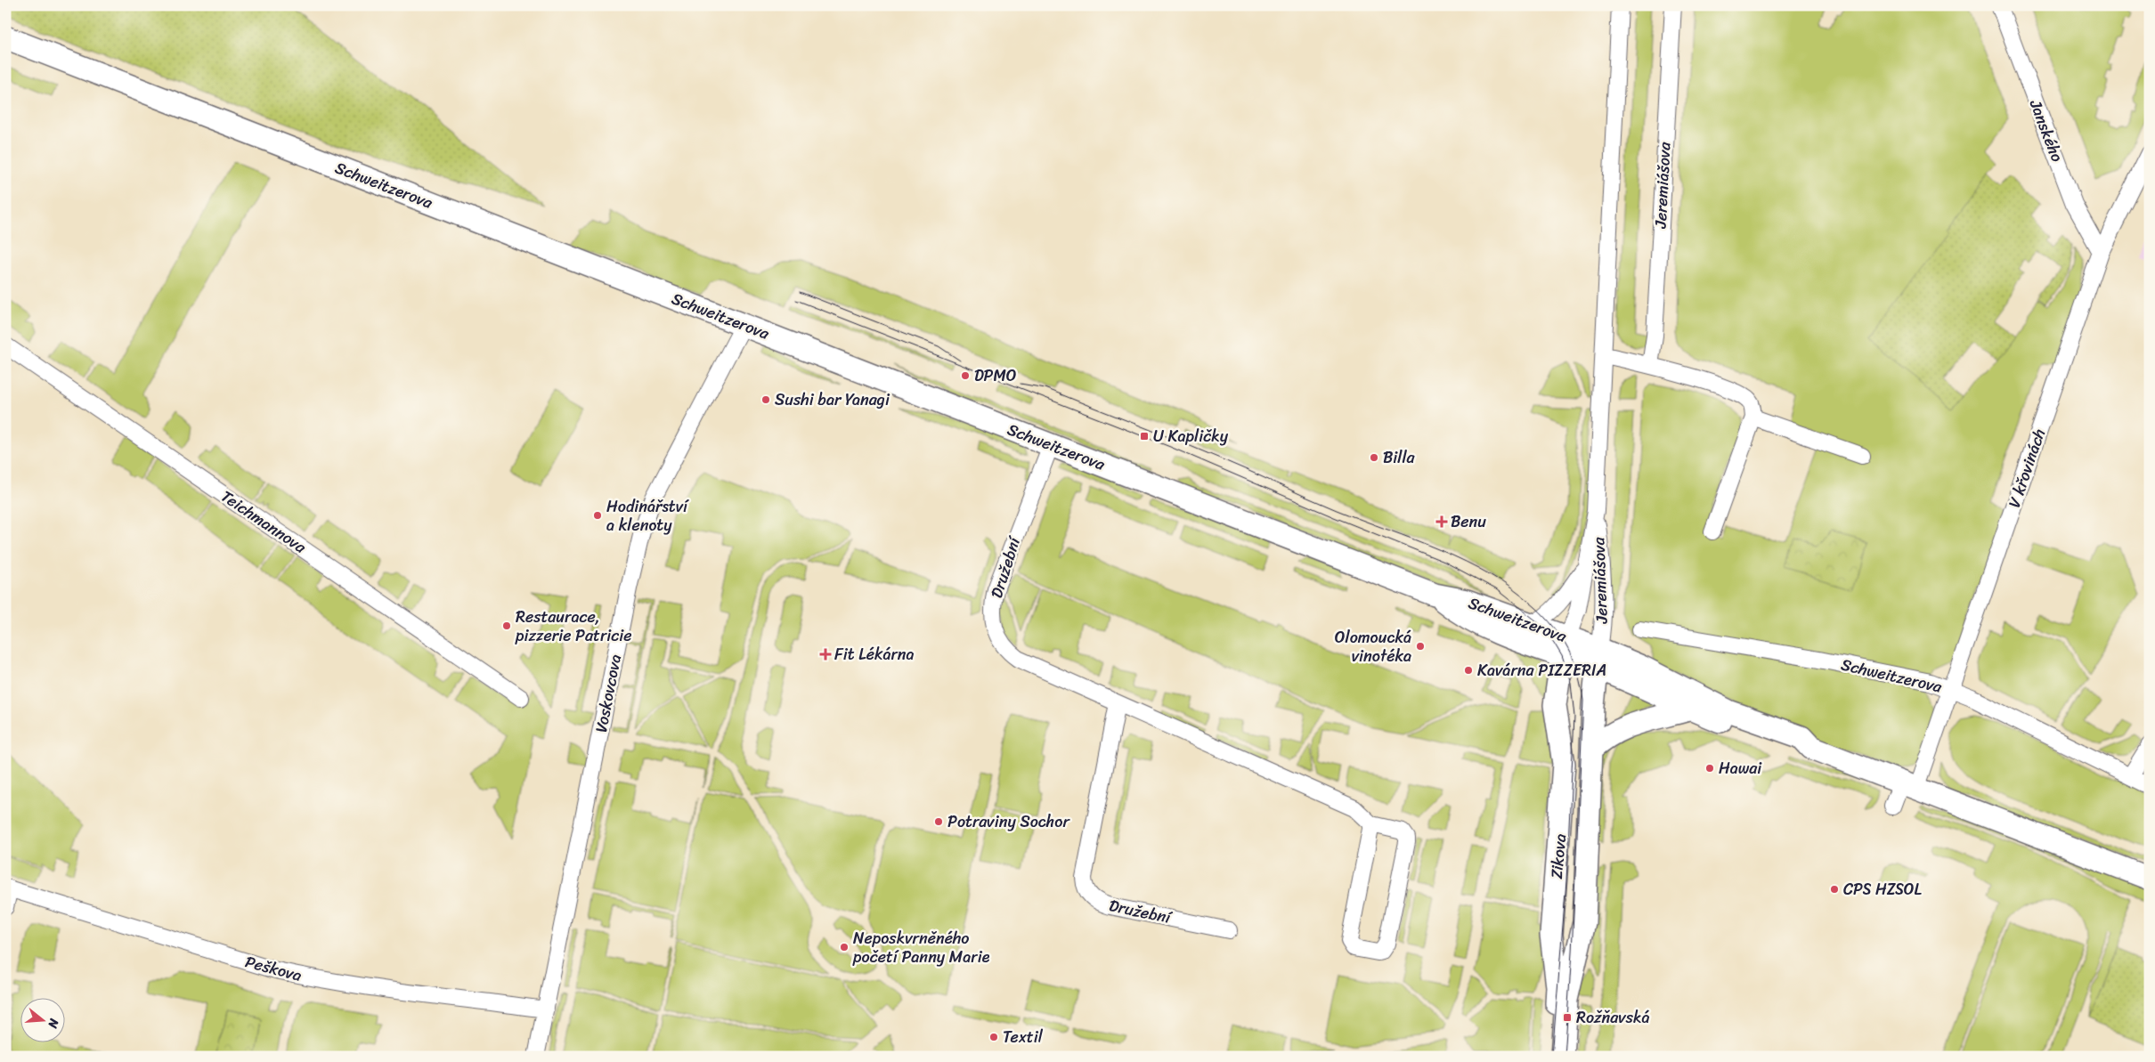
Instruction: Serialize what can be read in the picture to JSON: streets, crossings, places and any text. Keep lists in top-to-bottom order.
{
  "streets": {
    "street": [
      "Janského",
      "Schweitzerova",
      "Jeremiášova",
      "V křovinách",
      "Teichmannova",
      "Družební",
      "Voskovcova",
      "Zikova",
      "Peškova"
    ]
  },
  "crossings": [
    ["Janského", "V křovinách"],
    ["Schweitzerova", "Jeremiášova"],
    ["Schweitzerova", "V křovinách"],
    ["Schweitzerova", "Družební"],
    ["Schweitzerova", "Voskovcova"],
    ["Schweitzerova", "Zikova"],
    ["Jeremiášova", "Zikova"],
    ["Voskovcova", "Peškova"]
  ],
  "places": {
    "other": [
      "DPMO",
      "Sushi bar Yanagi",
      "Billa",
      "Hodinářství a klenoty",
      "Restaurace, pizzerie Patricie",
      "Olomoucká vinotéka",
      "Kavárna PIZZERIA",
      "Hawai",
      "Potraviny Sochor",
      "CPS HZSOL",
      "Neposkvrněného početí Panny Marie",
      "Textil"
    ],
    "transit": ["U Kapličky", "Rožňavská"],
    "health": ["Benu", "Fit Lékárna"]
  },
  "north": "right"
}
